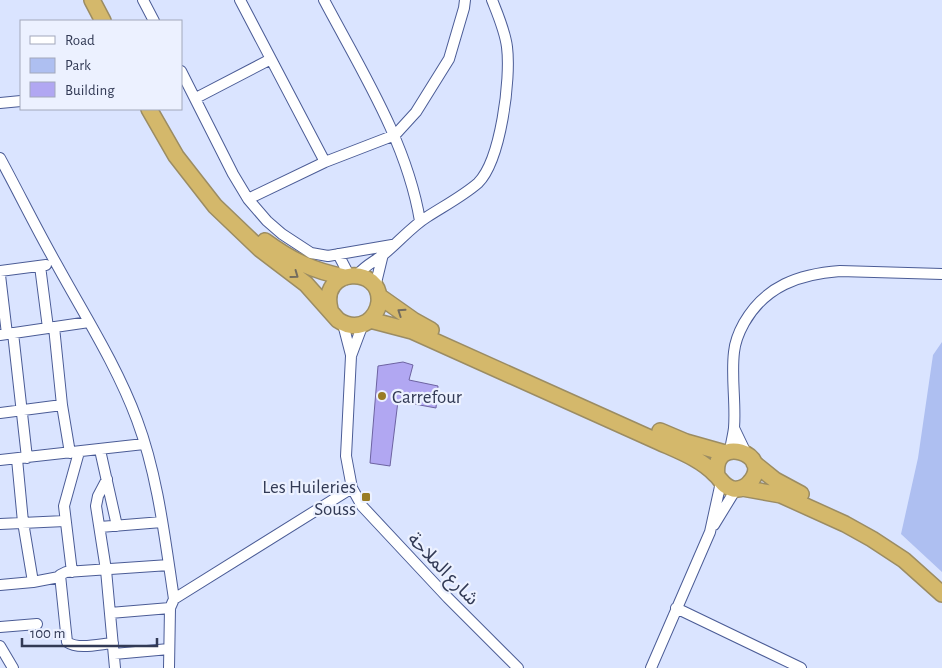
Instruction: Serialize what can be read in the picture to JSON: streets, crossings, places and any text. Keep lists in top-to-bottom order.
{
  "streets": {
    "street": ["شارع الملاحة"]
  },
  "places": {
    "other": ["Carrefour"],
    "transit": ["Les Huileries Souss"]
  },
  "legend": ["Road", "Park", "Building"],
  "scale_bar": "100 m"
}
